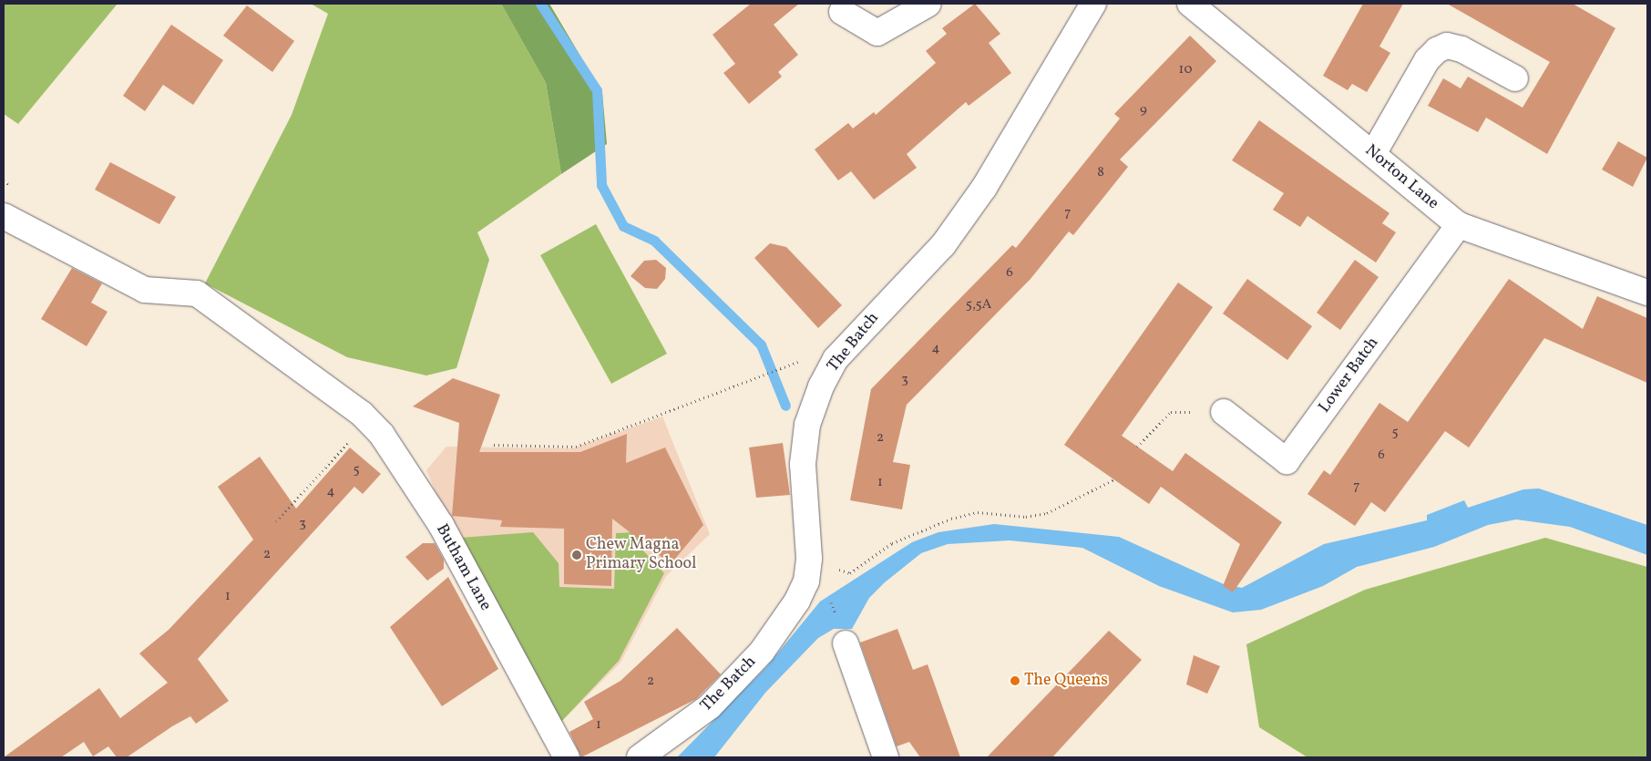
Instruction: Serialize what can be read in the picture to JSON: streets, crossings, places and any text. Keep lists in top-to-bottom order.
{
  "streets": {
    "street": [
      "Norton Lane",
      "The Batch",
      "Lower Batch",
      "Butham Lane"
    ]
  },
  "crossings": [
    ["Norton Lane", "Lower Batch"]
  ],
  "places": ["Chew Magna Primary School", "The Queens"],
  "house_numbers": [
    "10",
    "9",
    "8",
    "7",
    "6",
    "5,5A",
    "4",
    "3",
    "5",
    "2",
    "6",
    "5",
    "1",
    "7",
    "4",
    "3",
    "2",
    "1",
    "2",
    "1"
  ]
}
